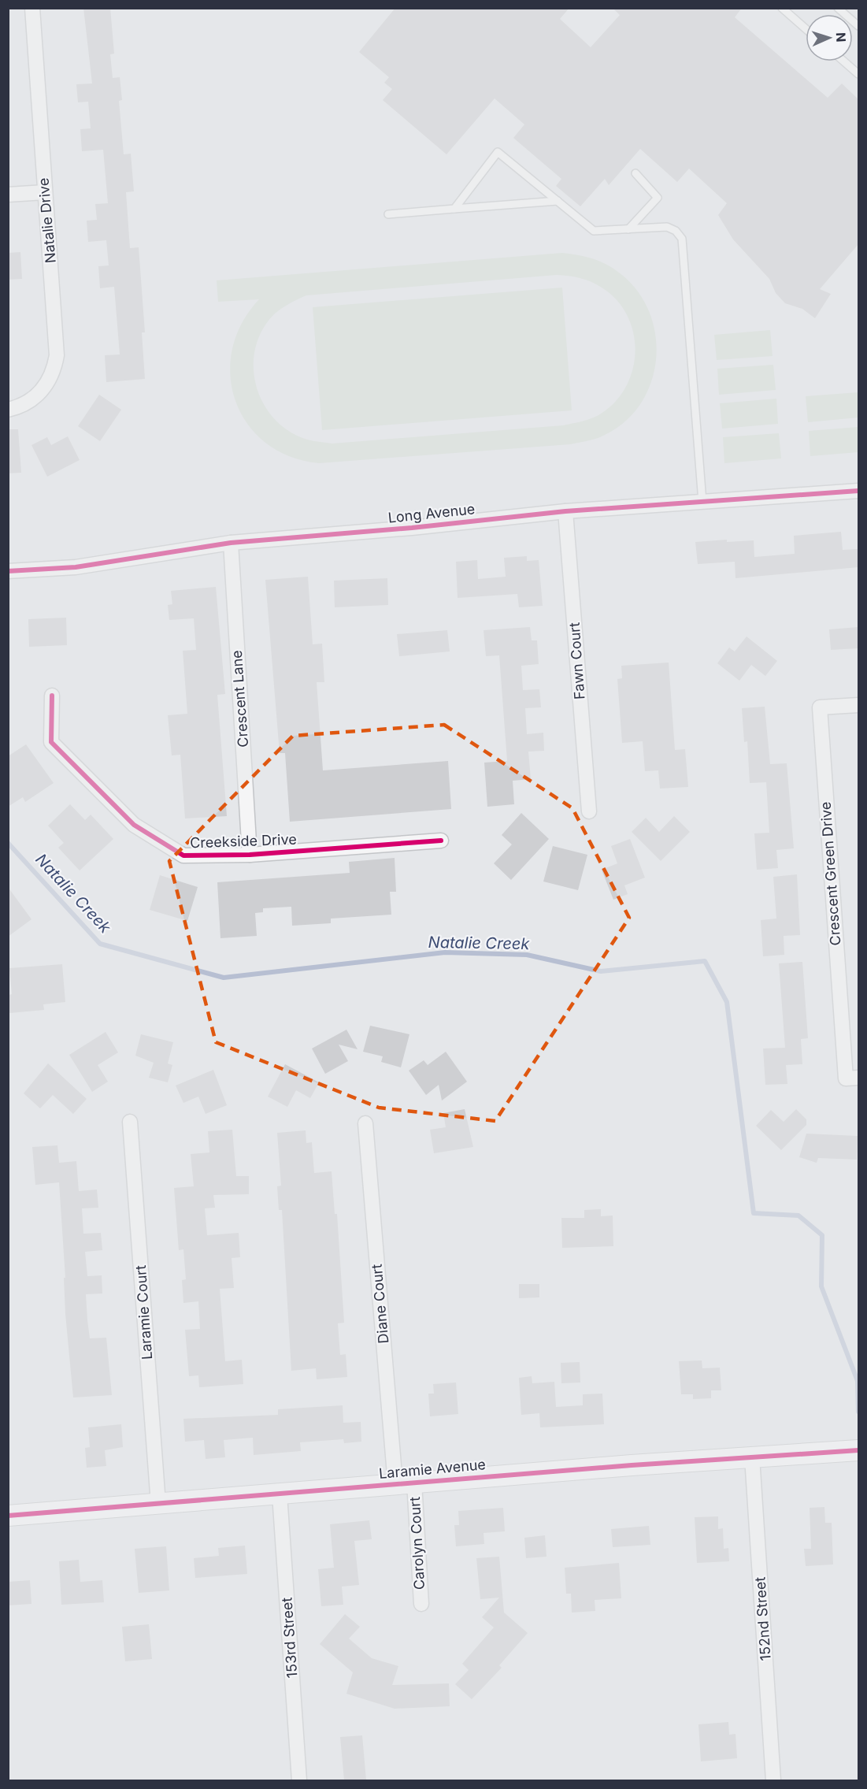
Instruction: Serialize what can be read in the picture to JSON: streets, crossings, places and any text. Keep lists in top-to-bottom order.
{
  "streets": {
    "street": [
      "Natalie Drive",
      "Long Avenue",
      "Fawn Court",
      "Crescent Lane",
      "Creekside Drive",
      "Crescent Green Drive",
      "Diane Court",
      "Laramie Court",
      "Laramie Avenue",
      "Carolyn Court",
      "152nd Street",
      "153rd Street"
    ]
  },
  "crossings": [
    ["Long Avenue", "Fawn Court"],
    ["Long Avenue", "Crescent Lane"],
    ["Crescent Lane", "Creekside Drive"],
    ["Diane Court", "Laramie Avenue"],
    ["Diane Court", "Carolyn Court"],
    ["Laramie Court", "Laramie Avenue"],
    ["Laramie Avenue", "Carolyn Court"],
    ["Laramie Avenue", "152nd Street"],
    ["Laramie Avenue", "153rd Street"]
  ],
  "water": ["Natalie Creek"],
  "north": "right"
}
